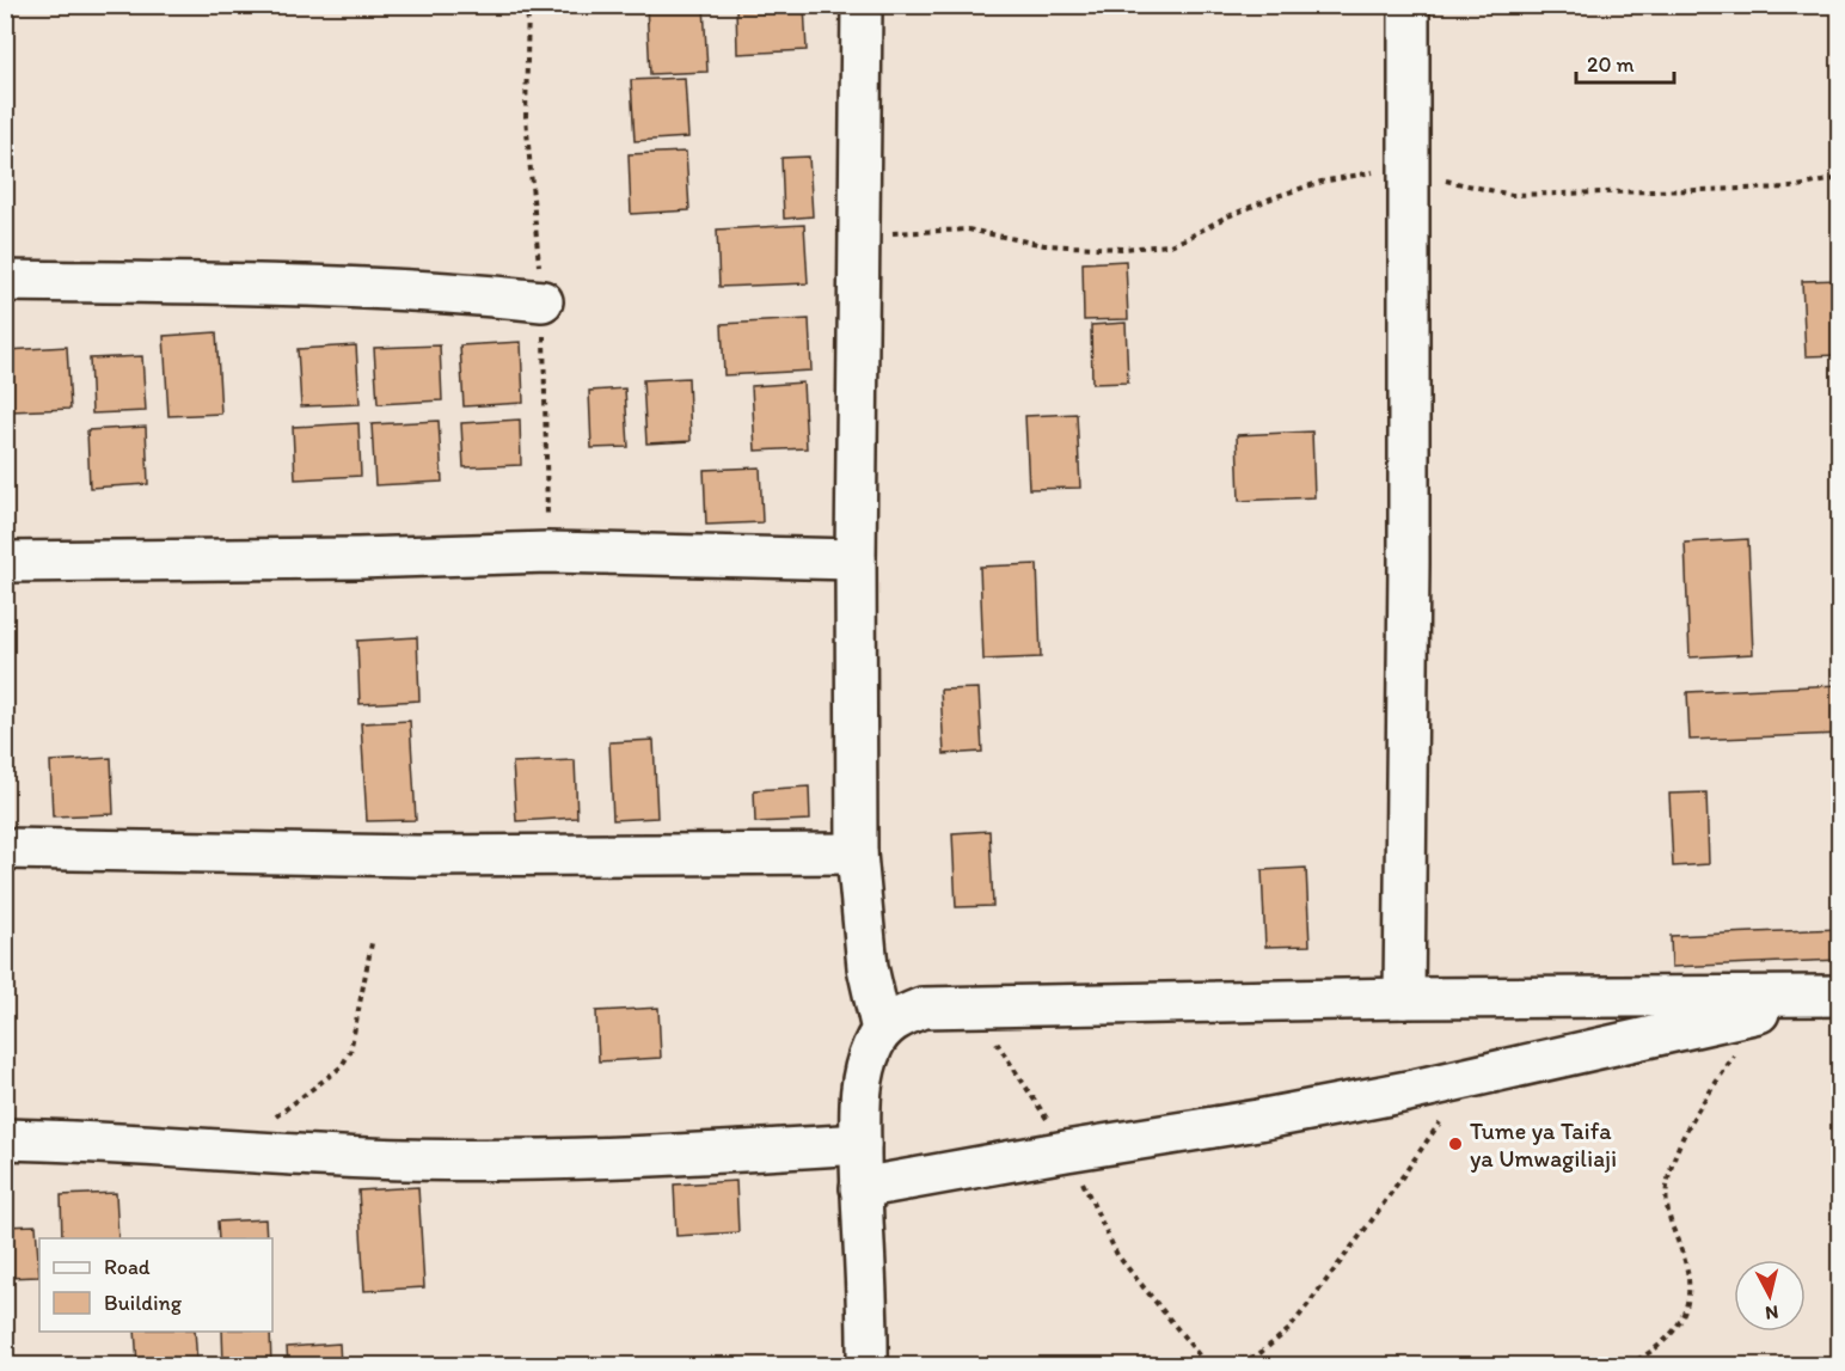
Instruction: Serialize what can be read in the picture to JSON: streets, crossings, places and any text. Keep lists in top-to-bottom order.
{
  "places": ["Tume ya Taifa ya Umwagiliaji"],
  "legend": ["Road", "Building"],
  "scale_bar": "20 m",
  "north": "bottom"
}
